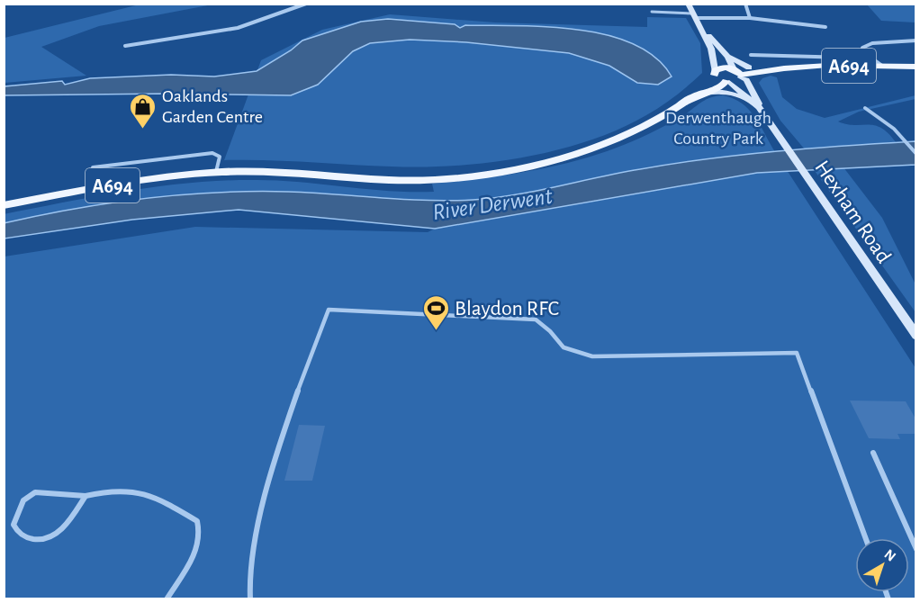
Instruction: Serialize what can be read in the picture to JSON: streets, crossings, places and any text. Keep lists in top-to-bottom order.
{
  "streets": {
    "main road": ["A694", "Hexham Road"]
  },
  "crossings": [
    ["A694", "Hexham Road"]
  ],
  "water": ["River Derwent"],
  "parks": ["Derwenthaugh Country Park"],
  "places": {
    "shop": ["Oaklands Garden Centre"],
    "sports": ["Blaydon RFC"]
  },
  "north": "top right"
}
